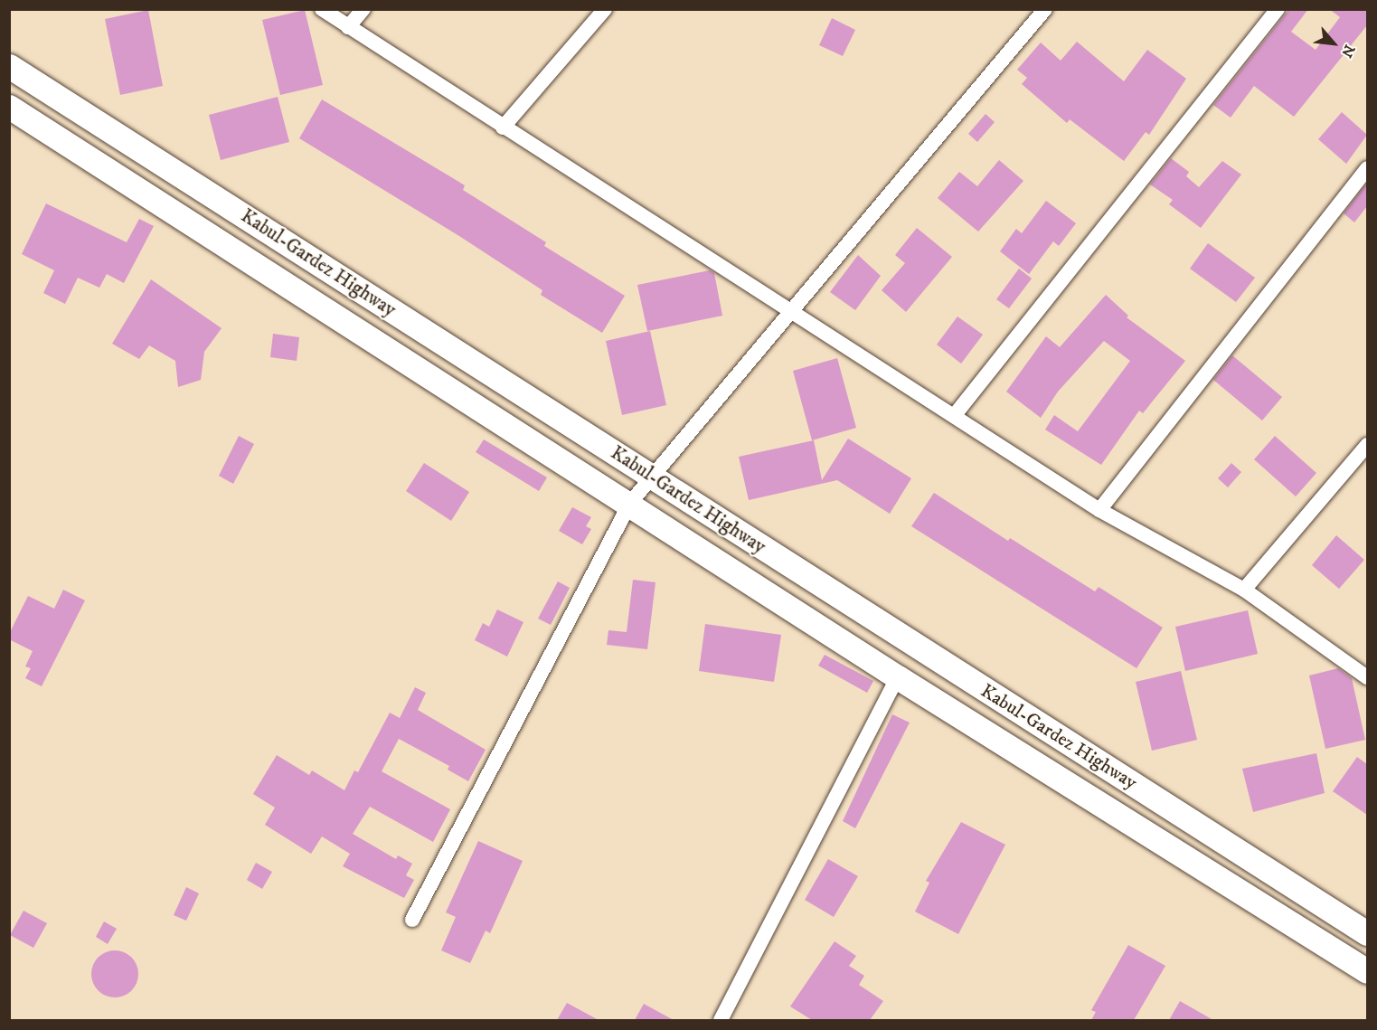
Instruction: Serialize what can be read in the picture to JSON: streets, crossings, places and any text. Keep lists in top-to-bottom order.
{
  "streets": {
    "highway": ["Kabul-Gardez Highway"]
  },
  "north": "bottom right"
}
